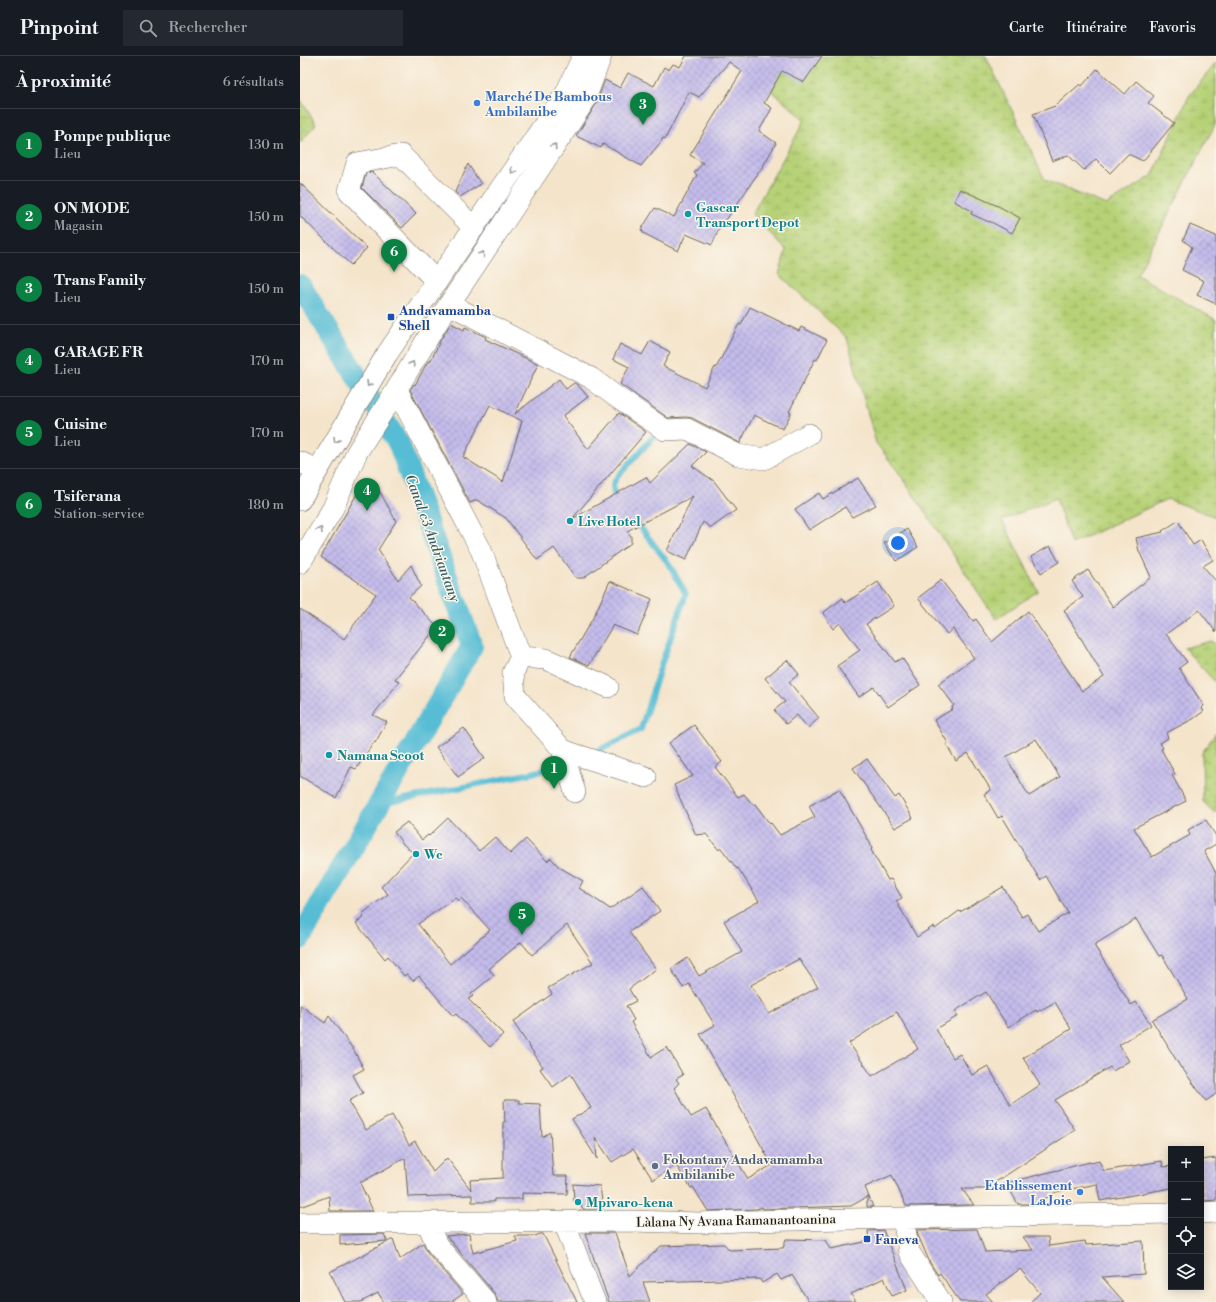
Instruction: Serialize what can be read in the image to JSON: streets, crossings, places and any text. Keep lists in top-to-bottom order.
{
  "streets": {
    "street": ["Làlana Ny Avana Ramanantoanina"]
  },
  "water": ["Canal c3 Andriantany"],
  "places": {
    "other": [
      "Marché De Bambous Ambilanibe",
      "Gascar Transport Depot",
      "Live Hotel",
      "Namana Scoot",
      "Wc",
      "Fokontany Andavamamba Ambilanibe",
      "Etablissement La Joie",
      "Mpivaro-kena"
    ],
    "transit": ["Andavamamba Shell", "Faneva"]
  },
  "page": {
    "header": "Pinpoint",
    "search": "Rechercher",
    "nav": ["Carte", "Itinéraire", "Favoris"],
    "heading": ["À proximité", "6 résultats"],
    "pins": [
      "3",
      "6",
      "4",
      "2",
      "1",
      "5"
    ],
    "list": [
      {
        "mark": "1",
        "name": "Pompe publique",
        "note": "Lieu",
        "value": "130 m"
      },
      {
        "mark": "2",
        "name": "ON MODE",
        "note": "Magasin",
        "value": "150 m"
      },
      {
        "mark": "3",
        "name": "Trans Family",
        "note": "Lieu",
        "value": "150 m"
      },
      {
        "mark": "4",
        "name": "GARAGE FR",
        "note": "Lieu",
        "value": "170 m"
      },
      {
        "mark": "5",
        "name": "Cuisine",
        "note": "Lieu",
        "value": "170 m"
      },
      {
        "mark": "6",
        "name": "Tsiferana",
        "note": "Station-service",
        "value": "180 m"
      }
    ],
    "map_buttons": ["+", "−"]
  }
}
